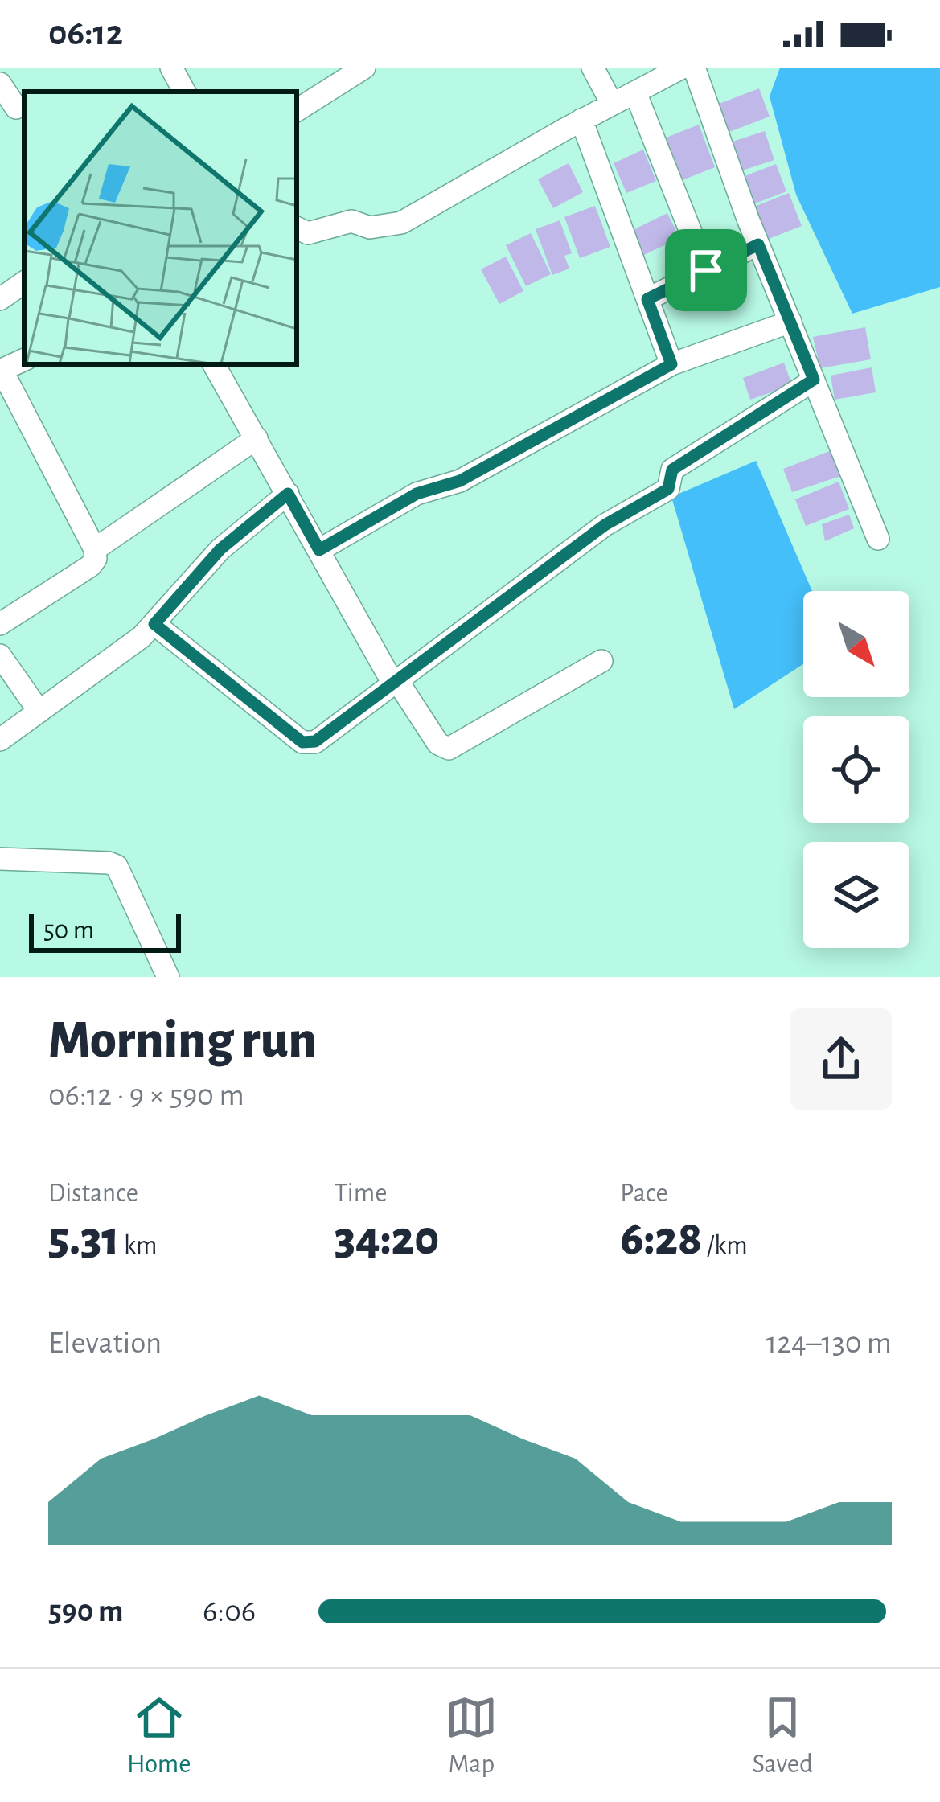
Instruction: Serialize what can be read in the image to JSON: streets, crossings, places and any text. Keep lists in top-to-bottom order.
{
  "scale_bar": "50 m",
  "north": "bottom right",
  "page": {
    "status": "06:12",
    "scale": "50 m",
    "heading": ["Morning run", "06:12 · 9 × 590 m"],
    "stats": [
      ["Distance", "5.31 km"],
      ["Time", "34:20"],
      ["Pace", "6:28 /km"]
    ],
    "chart": ["Elevation", "124–130 m"],
    "list": [
      {
        "name": "590 m",
        "note": "6:06"
      }
    ],
    "tabs": ["Home", "Map", "Saved"]
  }
}
